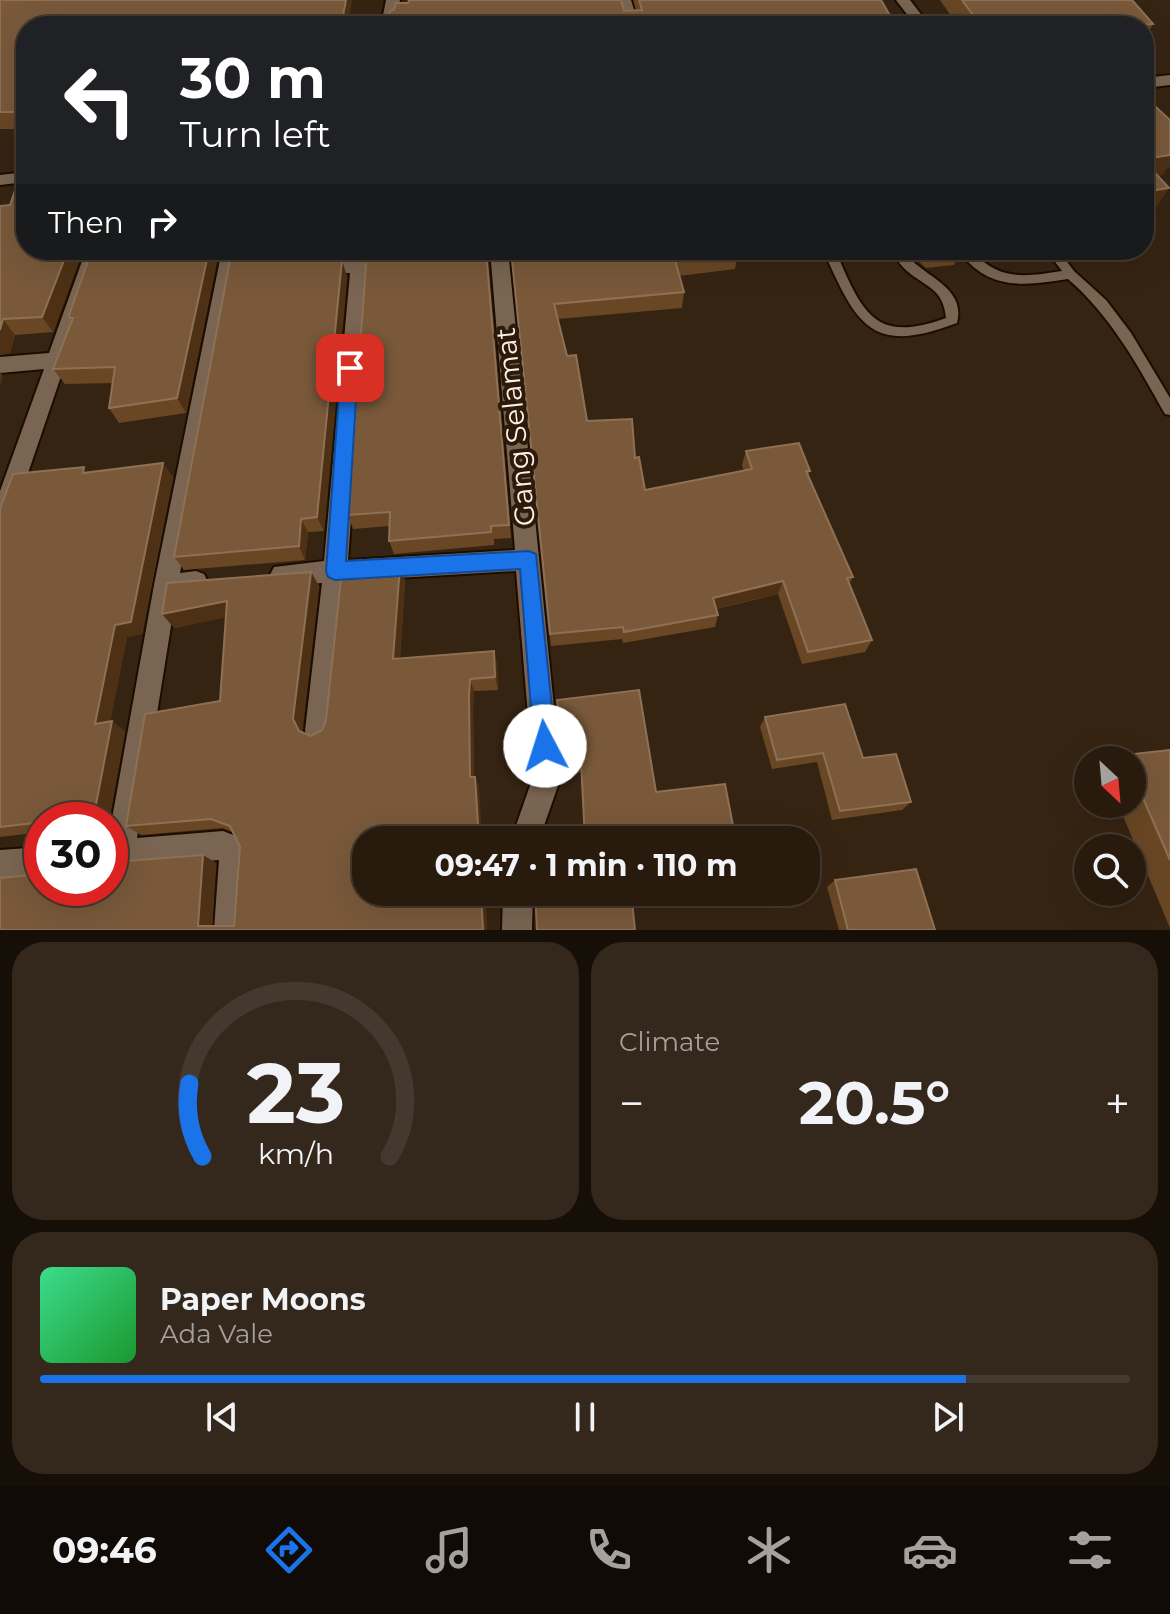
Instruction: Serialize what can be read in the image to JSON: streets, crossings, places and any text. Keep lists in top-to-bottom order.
{
  "streets": {
    "street": ["Gang Selamat"]
  },
  "north": "bottom right",
  "page": {
    "turn": ["30 m", "Turn left"],
    "then": "Then",
    "limit": "30",
    "trip": "09:47 · 1 min · 110 m",
    "tile": "Climate",
    "heat": ["−", "20.5°", "+"],
    "song": ["Paper Moons", "Ada Vale"],
    "tabs": "09:46",
    "gauge": ["23", "km/h"]
  }
}
